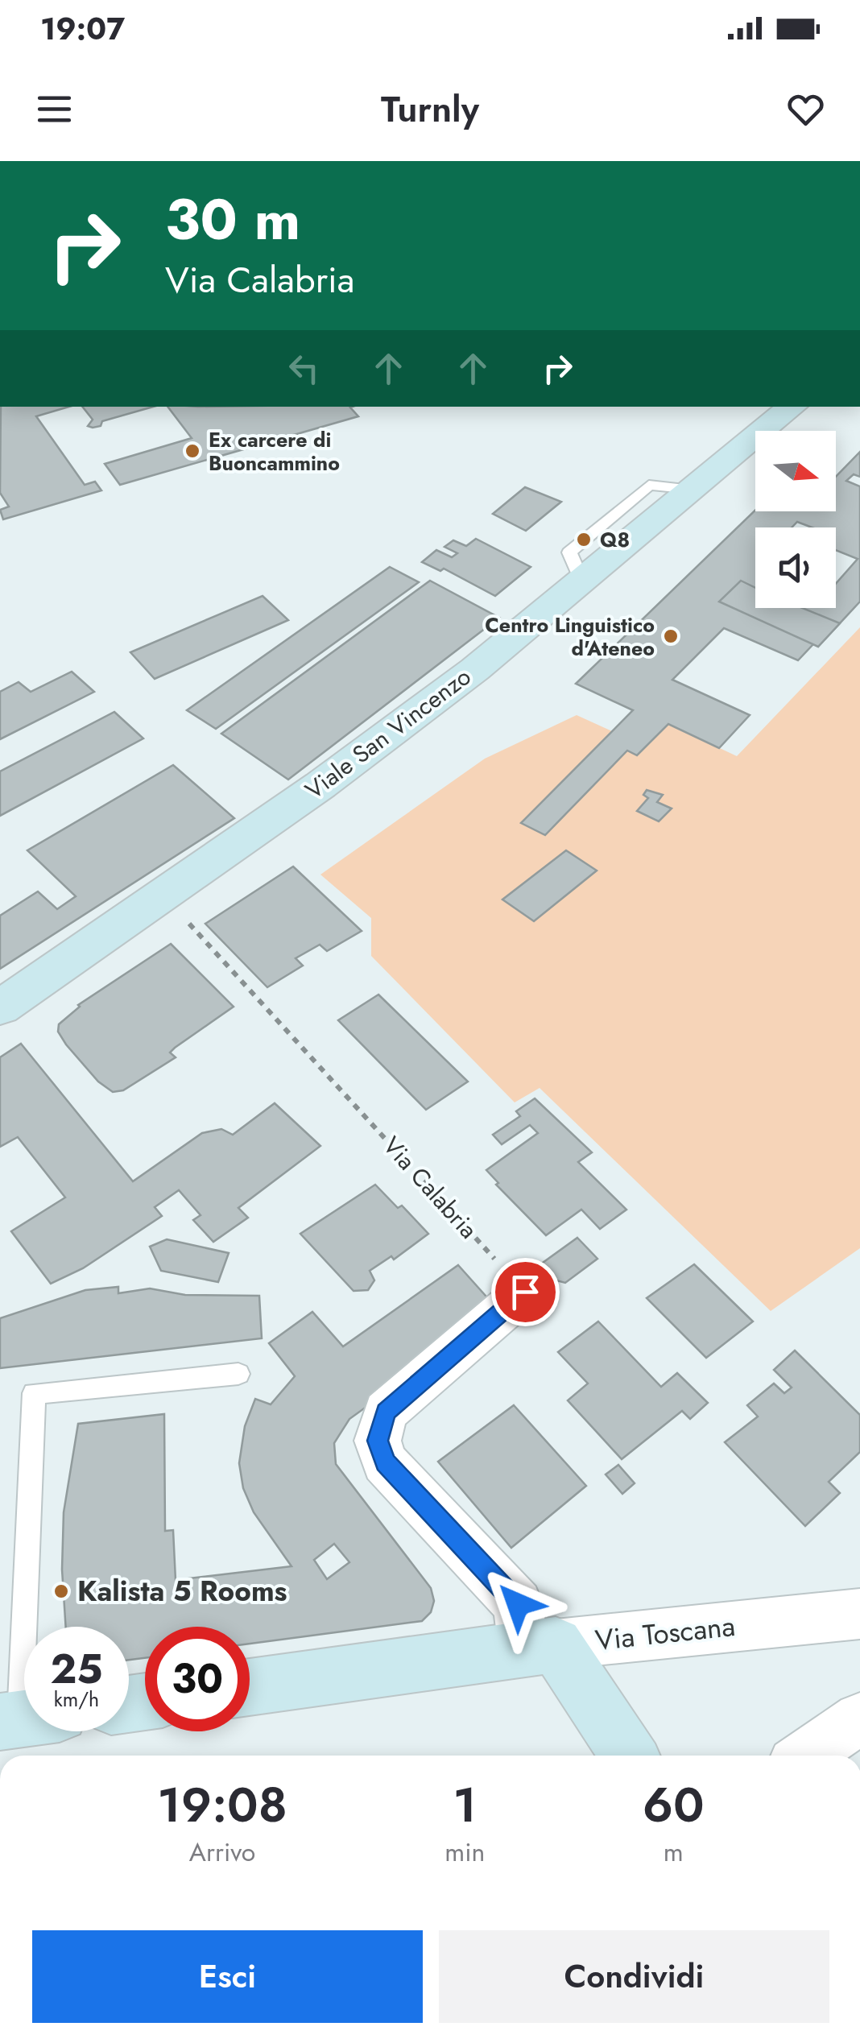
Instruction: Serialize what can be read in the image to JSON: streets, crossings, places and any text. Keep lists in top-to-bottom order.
{
  "streets": {
    "street": ["Viale San Vincenzo", "Via Toscana"],
    "path": ["Via Calabria"]
  },
  "places": [
    "Ex carcere di Buoncammino",
    "Q8",
    "Centro Linguistico d'Ateneo",
    "Kalista 5 Rooms"
  ],
  "north": "right",
  "page": {
    "status": "19:07",
    "header": "Turnly",
    "turn": ["30 m", "Via Calabria"],
    "speed": "25 km/h",
    "limit": "30",
    "eta": [
      "19:08",
      "Arrivo",
      "1",
      "min",
      "60",
      "m"
    ],
    "buttons": ["Esci", "Condividi"]
  }
}
